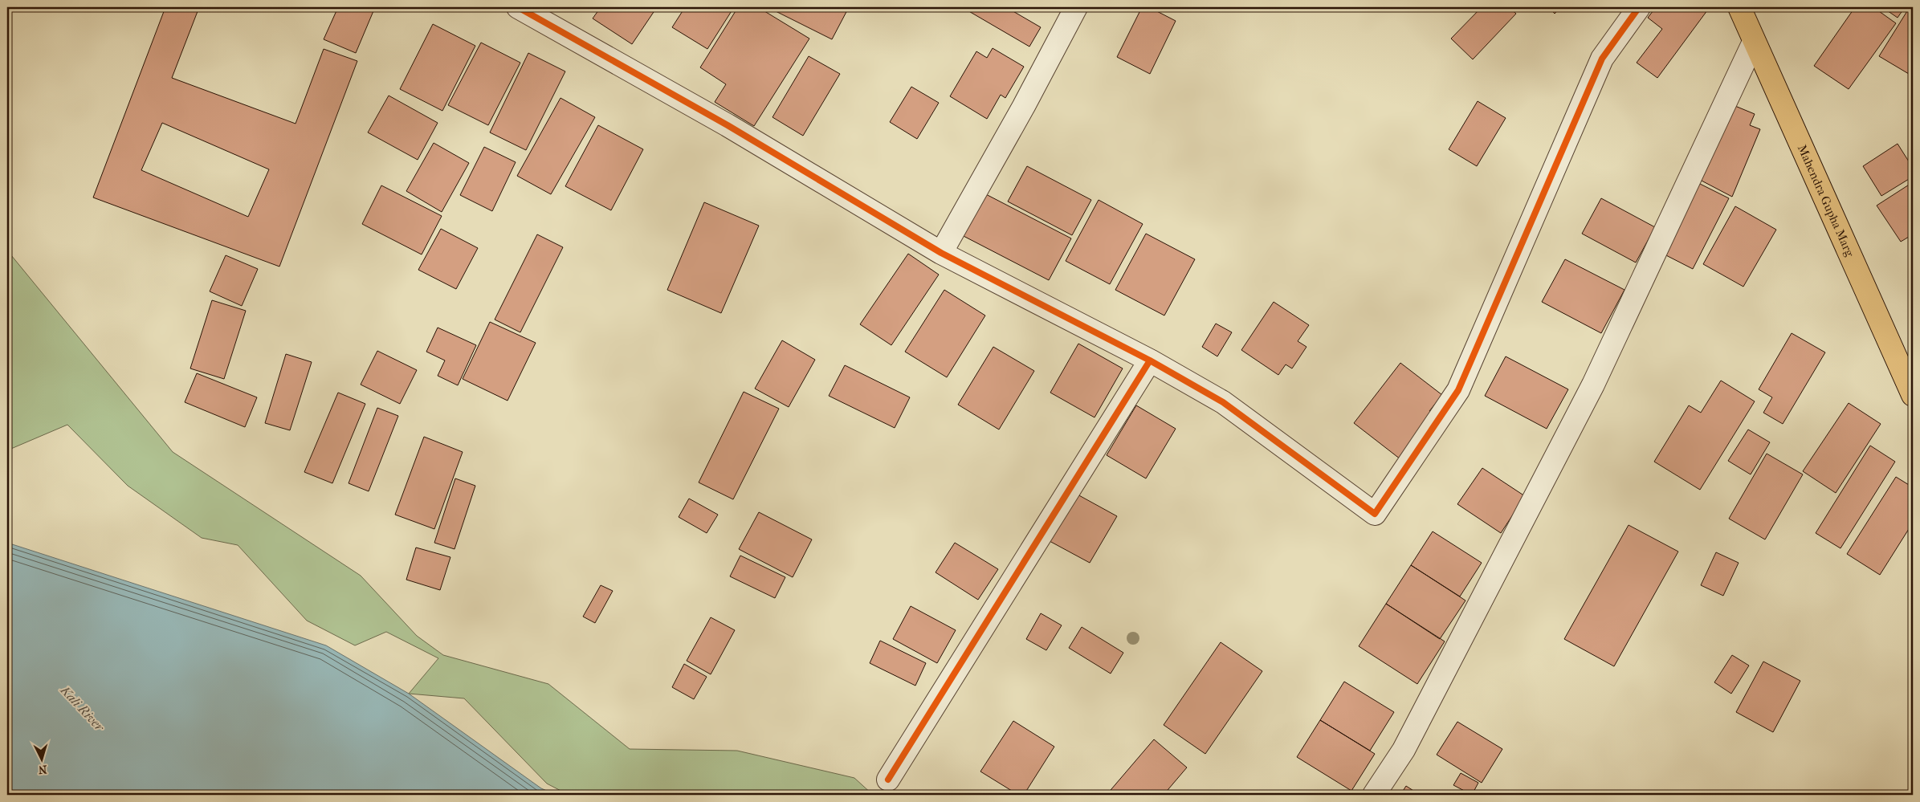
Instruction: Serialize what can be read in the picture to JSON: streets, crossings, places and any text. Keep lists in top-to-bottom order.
{
  "streets": {
    "main road": ["Mahendra Gupha Marg"]
  },
  "water": ["Kali River"],
  "north": "bottom"
}
